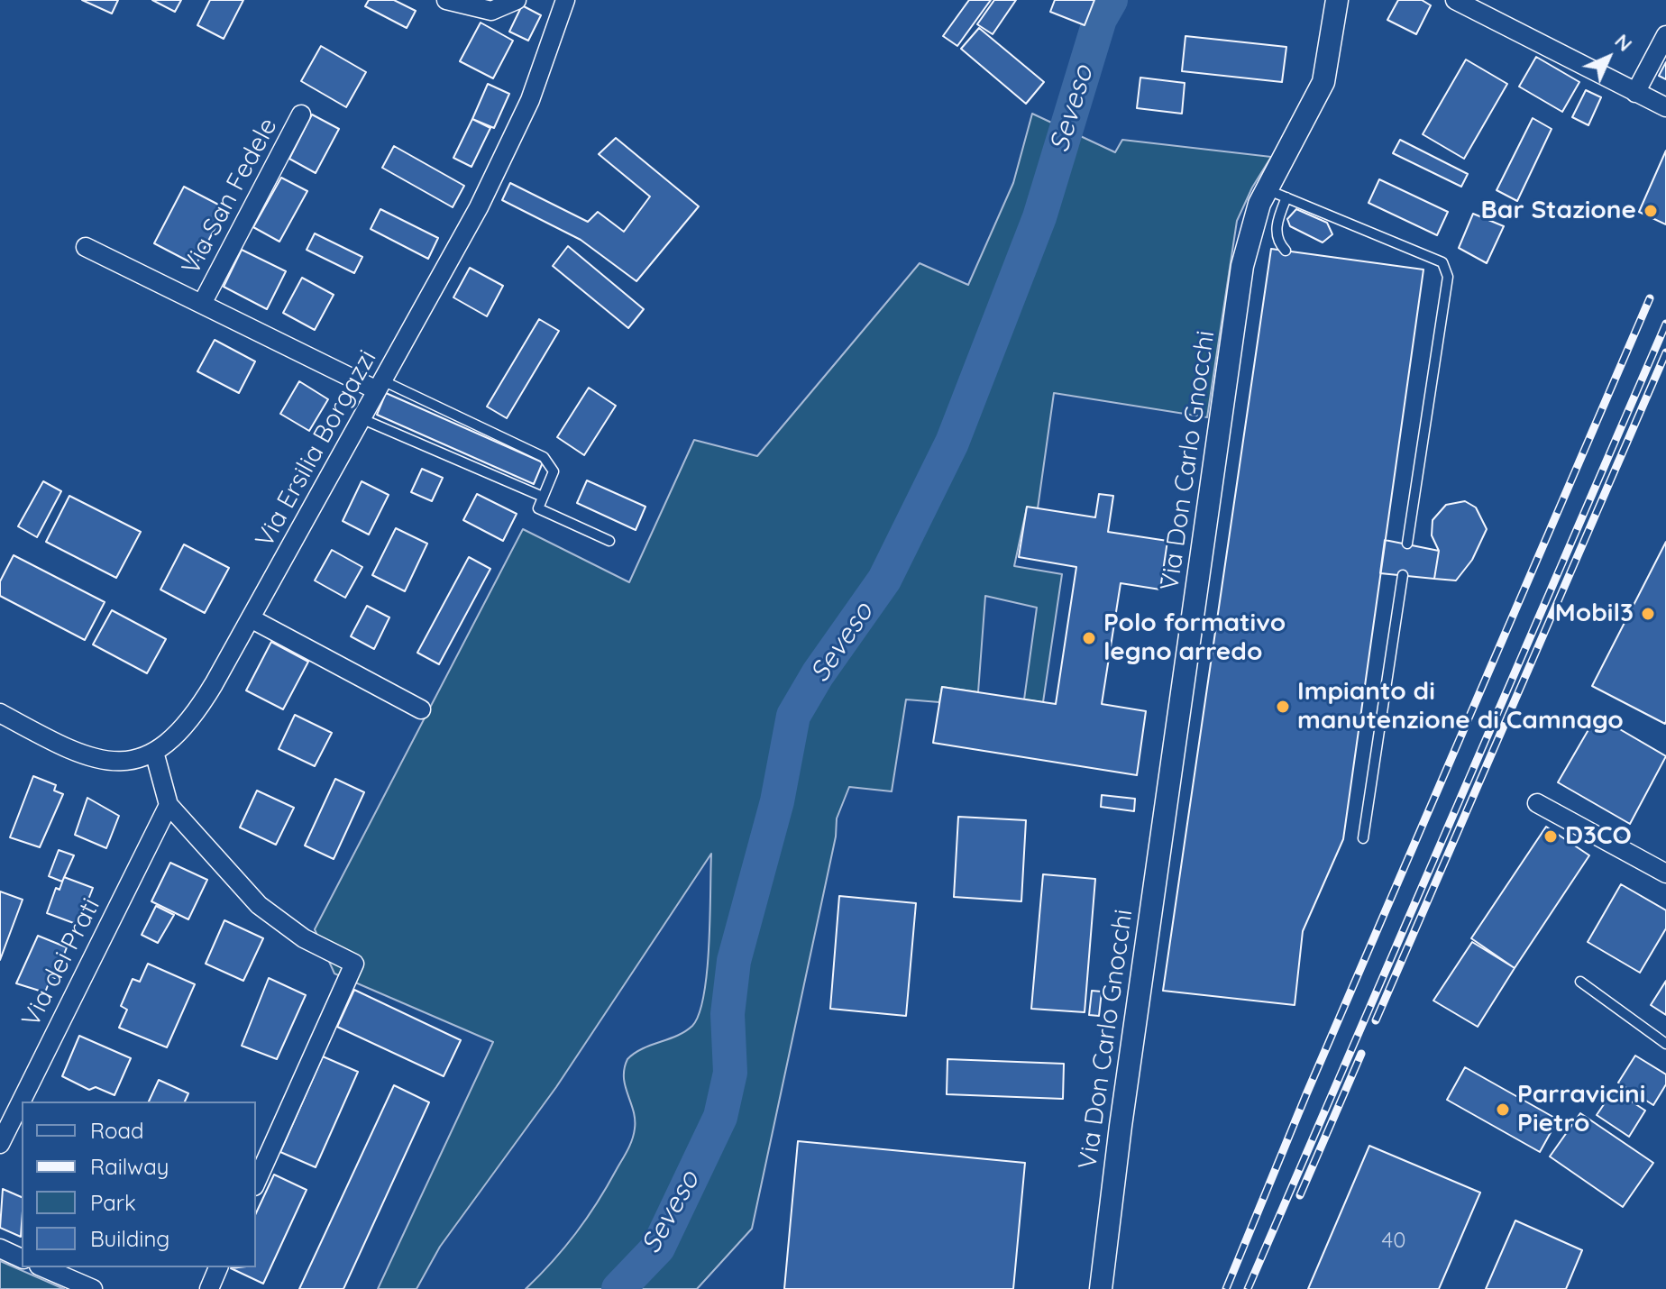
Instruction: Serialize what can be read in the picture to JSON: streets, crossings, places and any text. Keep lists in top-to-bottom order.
{
  "streets": {
    "street": [
      "Via San Fedele",
      "Via Ersilia Borgazzi",
      "Via Don Carlo Gnocchi",
      "Via dei Prati"
    ]
  },
  "crossings": [
    ["Via San Fedele", "Via Ersilia Borgazzi"]
  ],
  "water": ["Seveso"],
  "places": [
    "Bar Stazione",
    "Mobil3",
    "Polo formativo legno arredo",
    "Impianto di manutenzione di Camnago",
    "D3CO",
    "Parravicini Pietro"
  ],
  "house_numbers": ["40"],
  "legend": [
    "Road",
    "Railway",
    "Park",
    "Building"
  ],
  "north": "top right"
}
